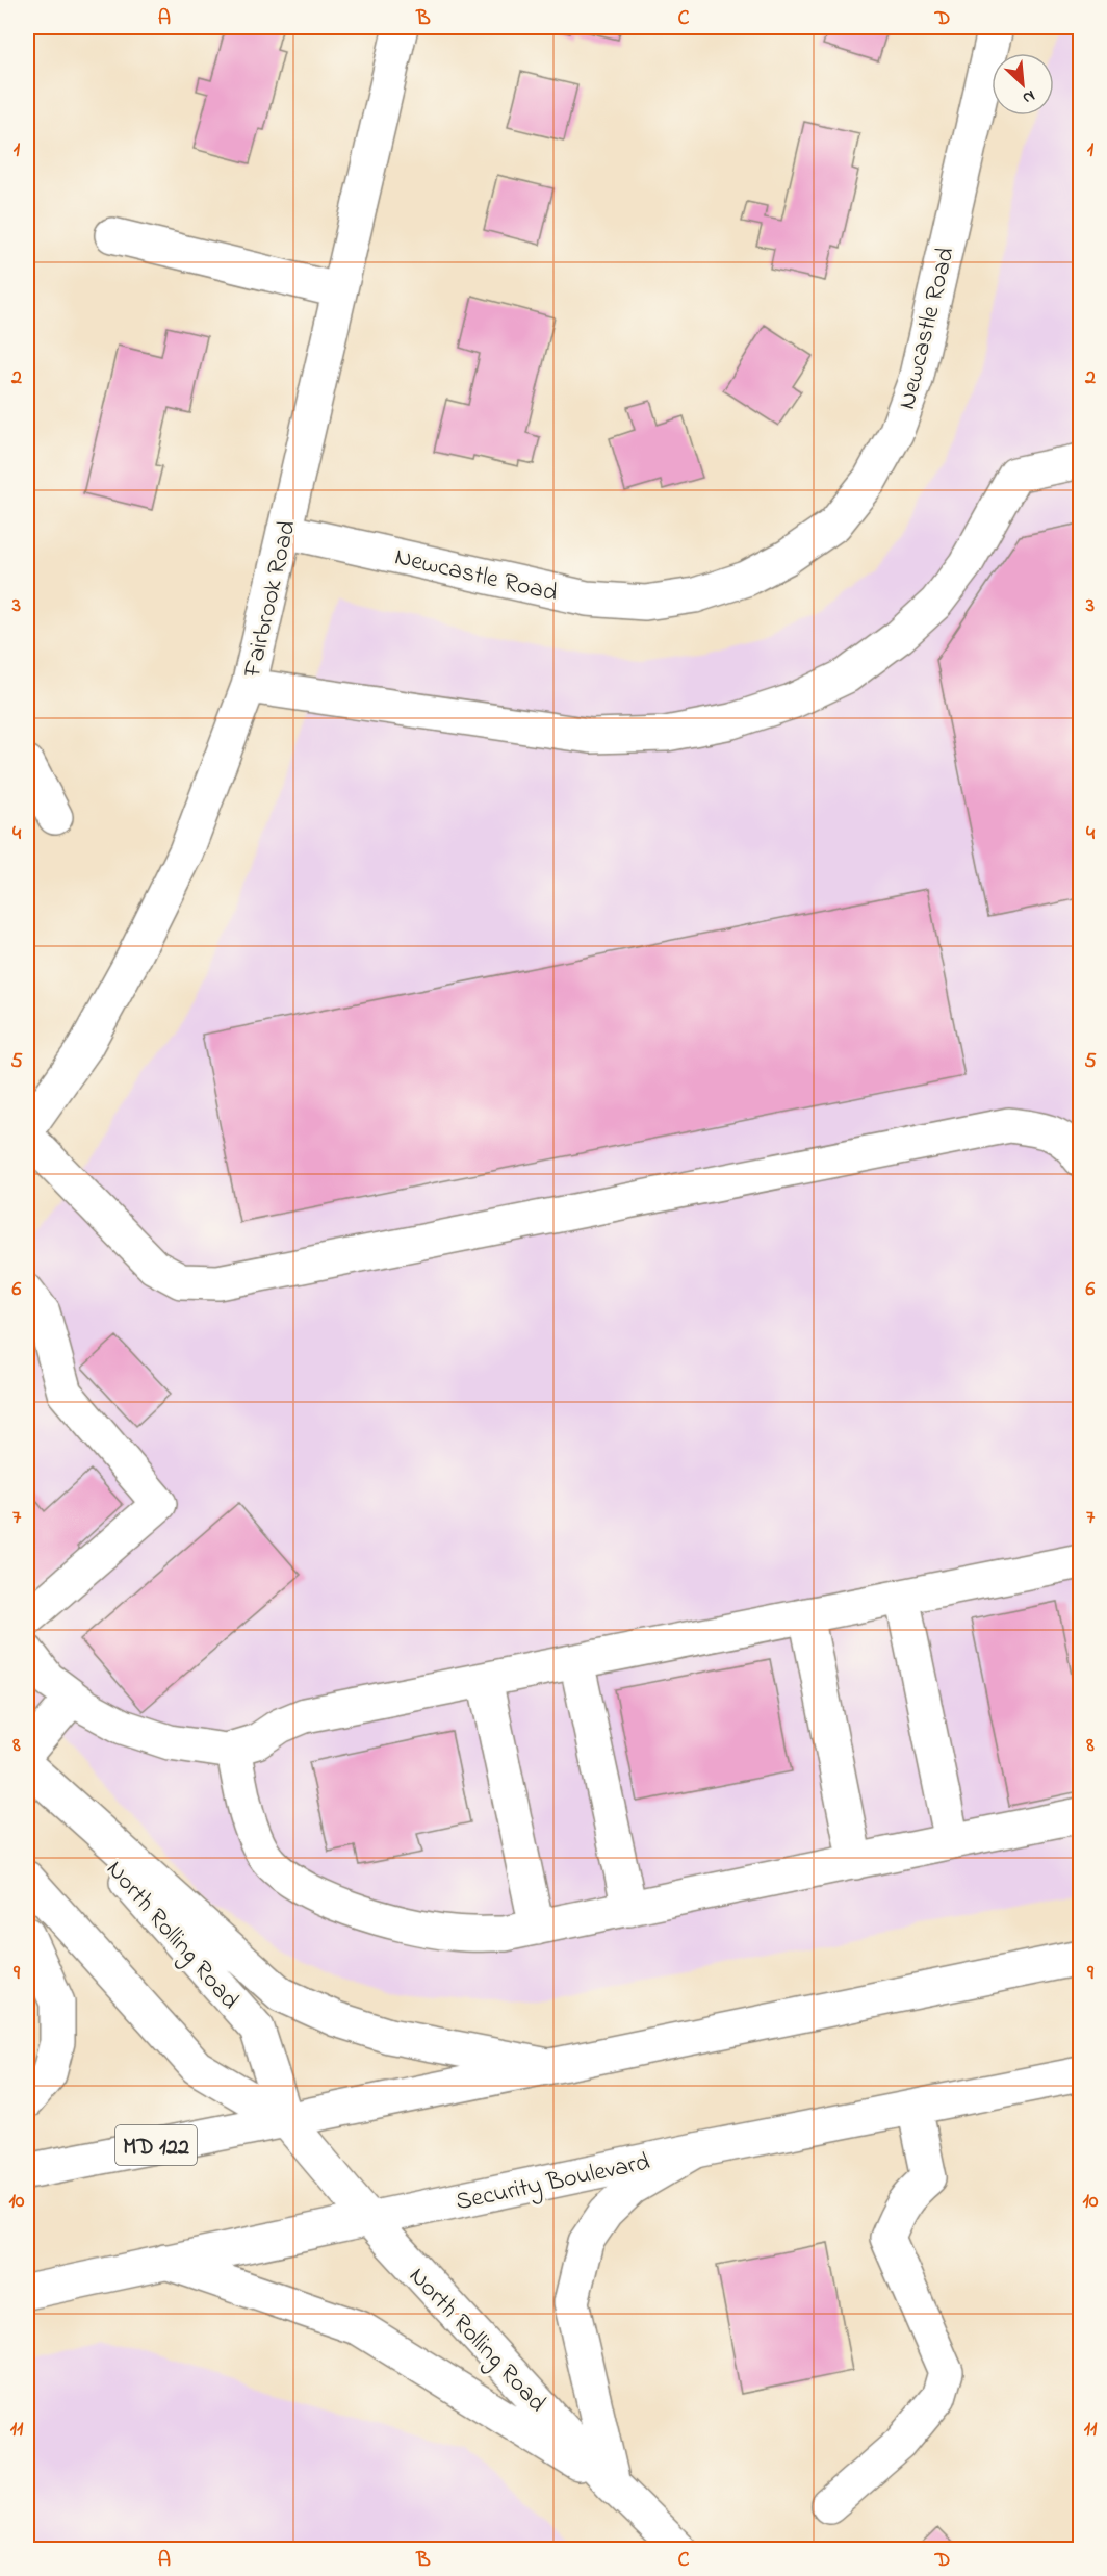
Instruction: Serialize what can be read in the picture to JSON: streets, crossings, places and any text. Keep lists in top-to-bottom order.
{
  "streets": {
    "street": [
      "Newcastle Road",
      "Fairbrook Road",
      "North Rolling Road",
      "MD 122",
      "Security Boulevard"
    ]
  },
  "crossings": [
    ["Newcastle Road", "Fairbrook Road"],
    ["North Rolling Road", "MD 122"],
    ["North Rolling Road", "Security Boulevard"]
  ],
  "north": "bottom right",
  "grid": {
    "columns": [
      "A",
      "B",
      "C",
      "D"
    ],
    "rows": [
      "1",
      "2",
      "3",
      "4",
      "5",
      "6",
      "7",
      "8",
      "9",
      "10",
      "11"
    ]
  }
}
